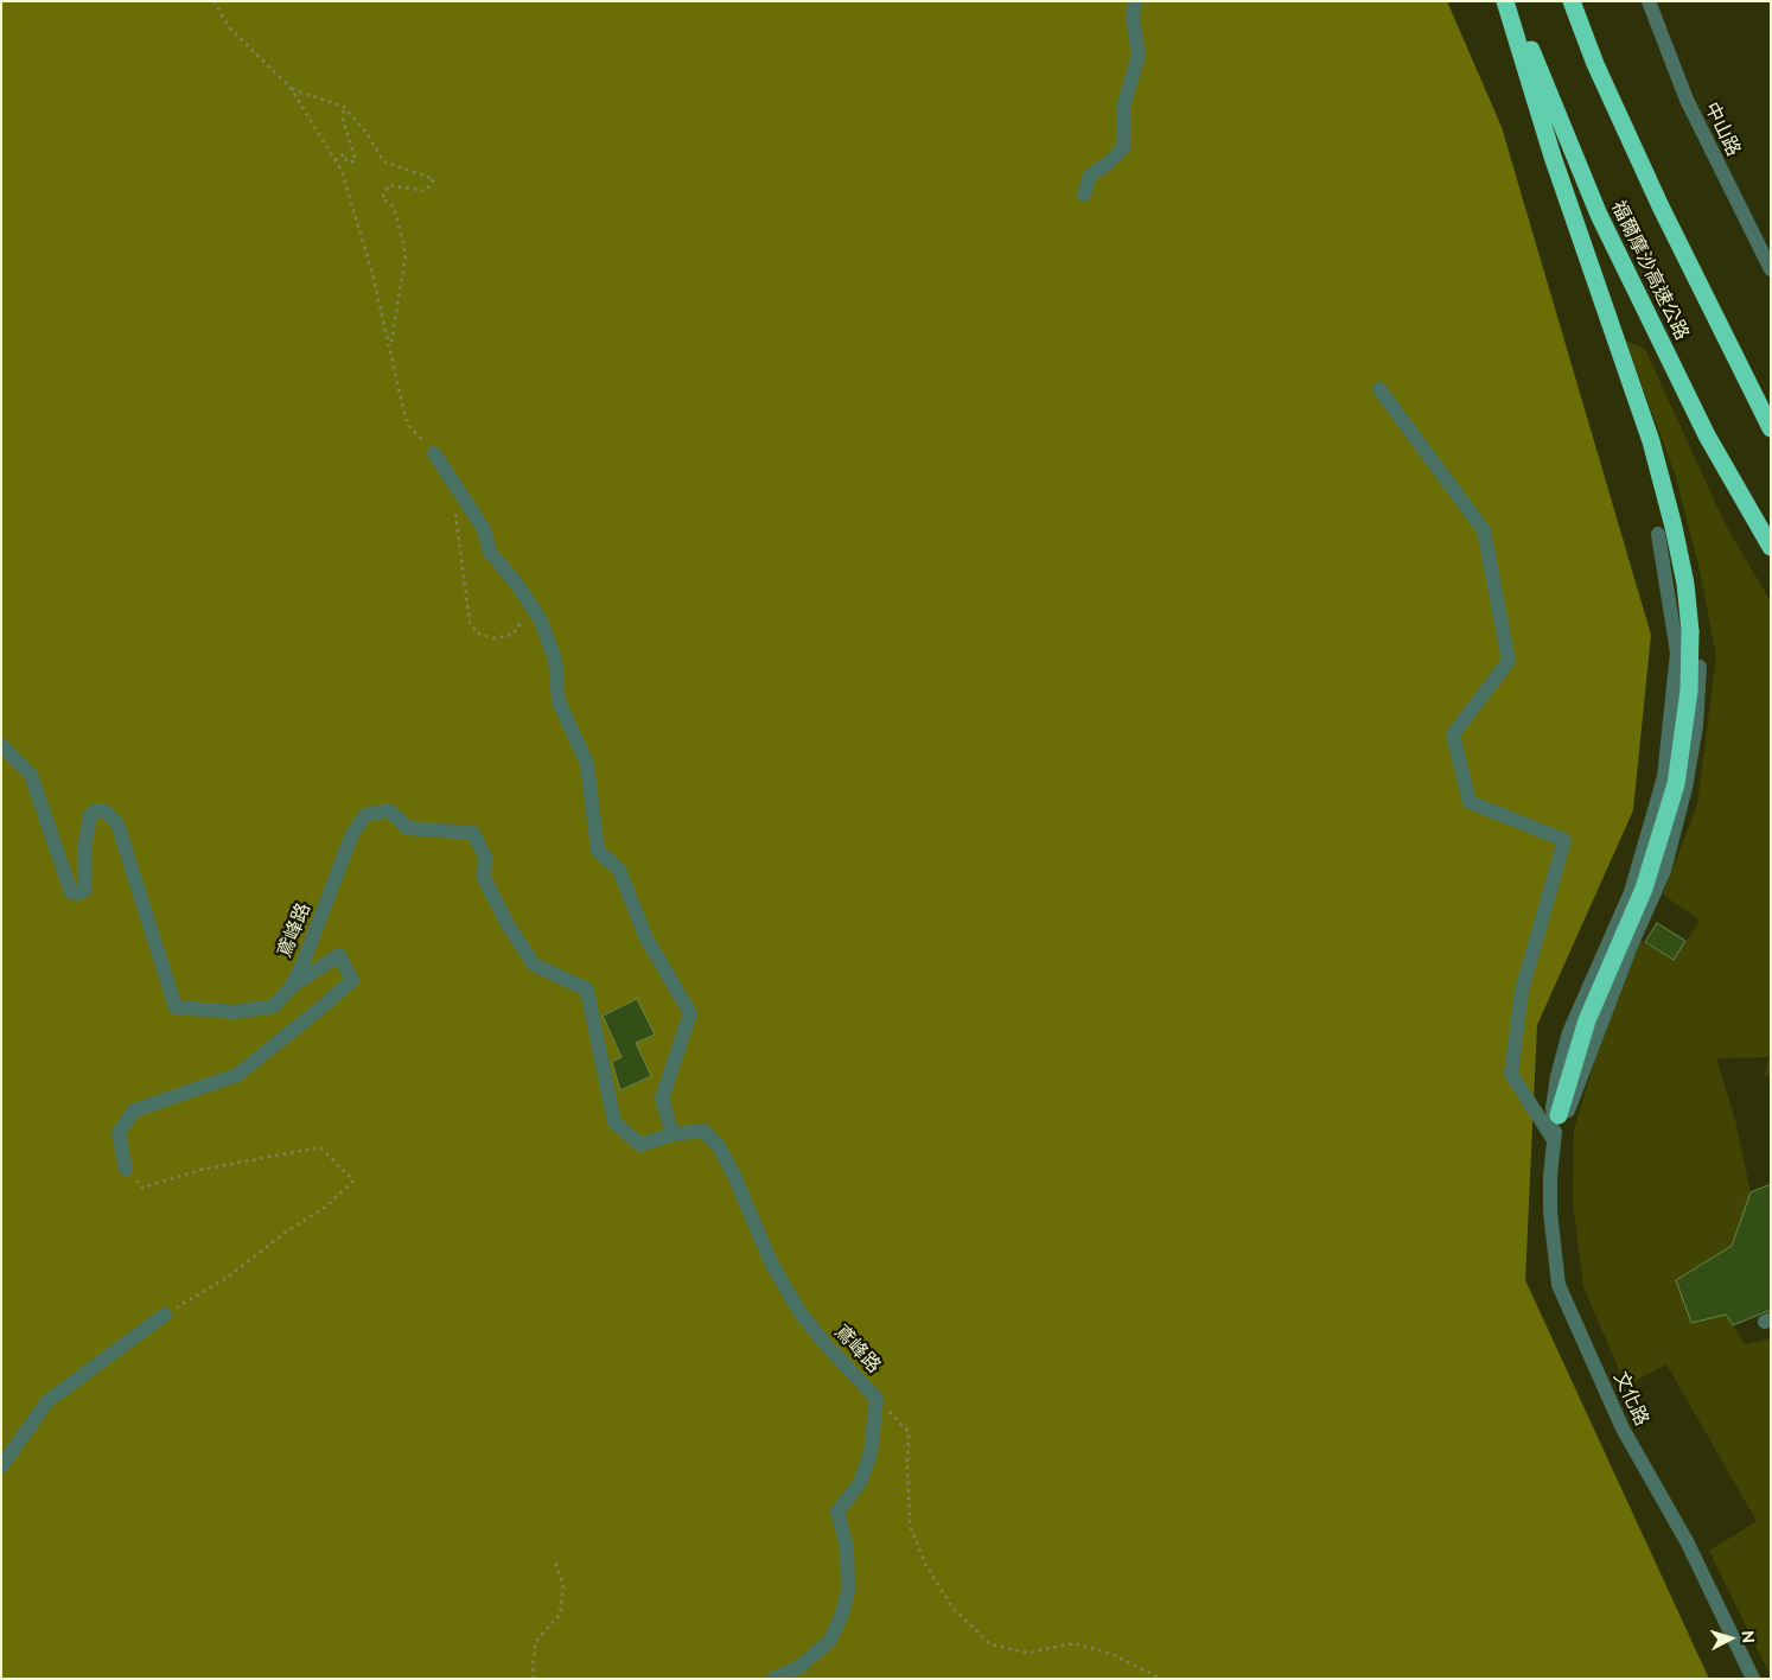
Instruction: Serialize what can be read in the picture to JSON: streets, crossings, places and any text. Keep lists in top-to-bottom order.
{
  "streets": {
    "highway": ["福爾摩沙高速公路"],
    "street": ["中山路", "鳶峰路", "文化路"]
  },
  "north": "right"
}
